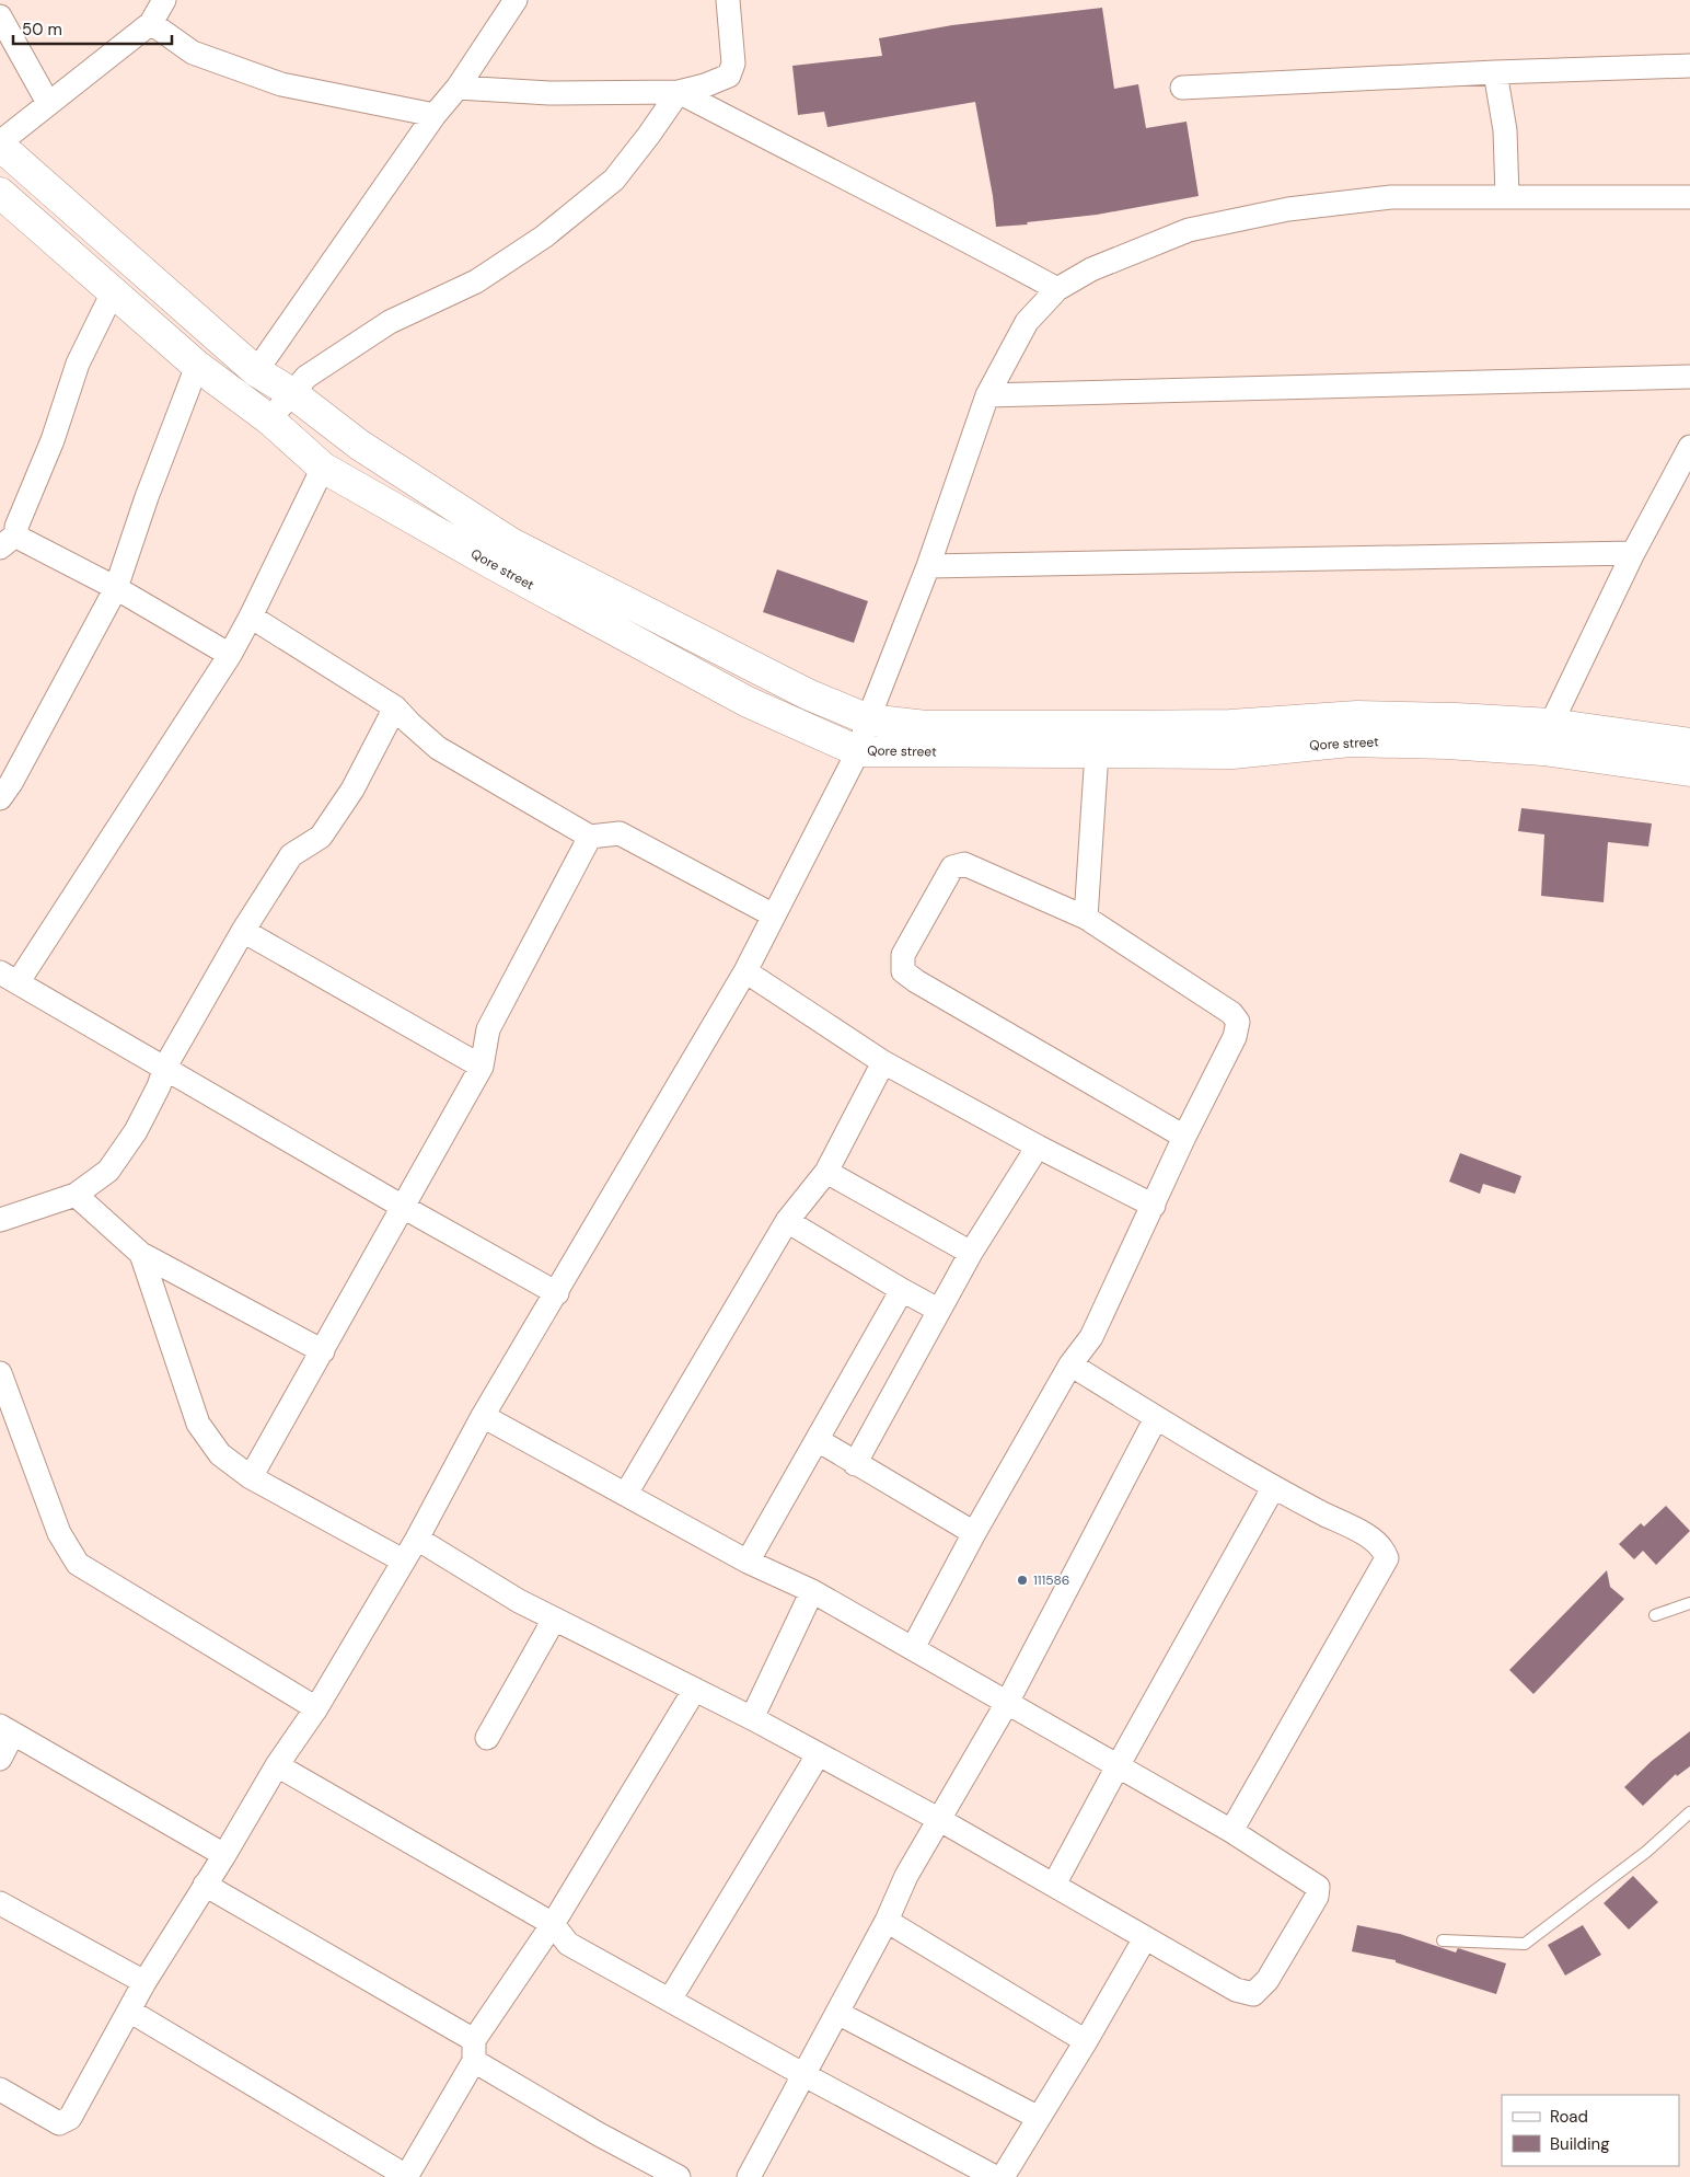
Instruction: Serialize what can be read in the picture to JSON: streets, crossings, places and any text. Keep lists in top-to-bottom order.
{
  "streets": {
    "street": ["Qore street"]
  },
  "places": ["111586"],
  "legend": ["Road", "Building"],
  "scale_bar": "50 m"
}
